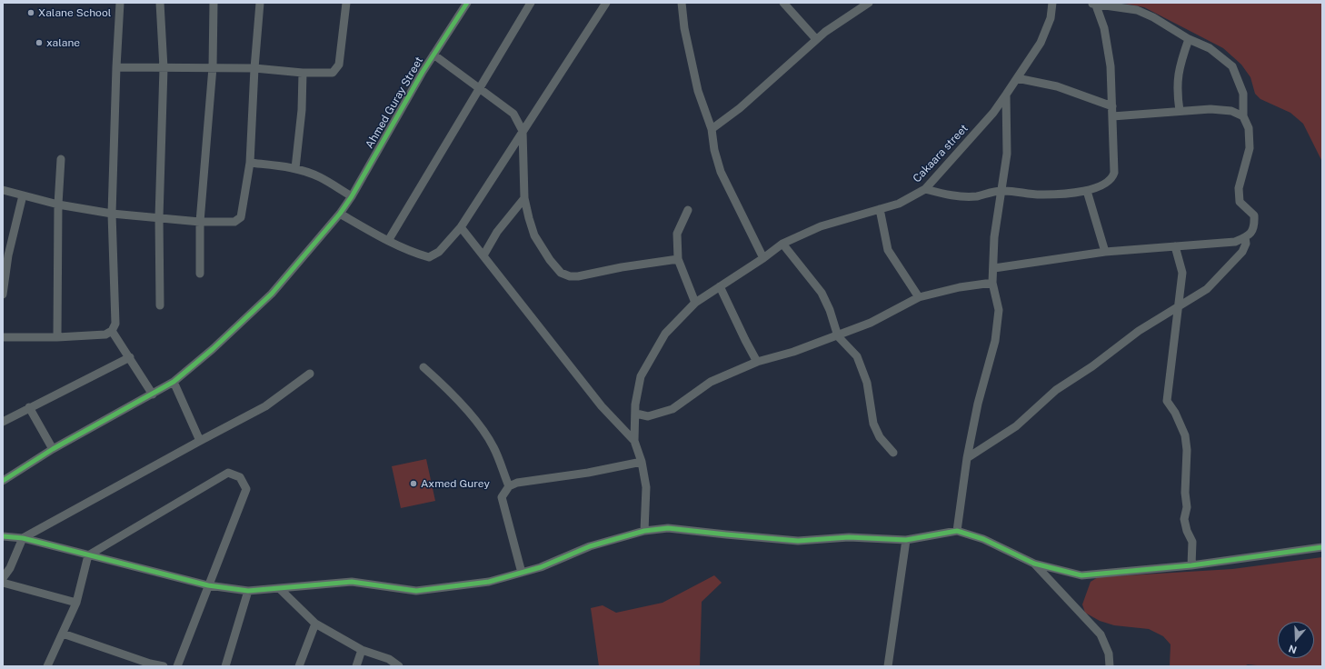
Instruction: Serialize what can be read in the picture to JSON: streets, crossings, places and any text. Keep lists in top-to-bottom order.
{
  "streets": {
    "street": ["Ahmed Guray Street", "Cakaara street"]
  },
  "places": ["Xalane School", "xalane", "Axmed Gurey"],
  "north": "bottom"
}
